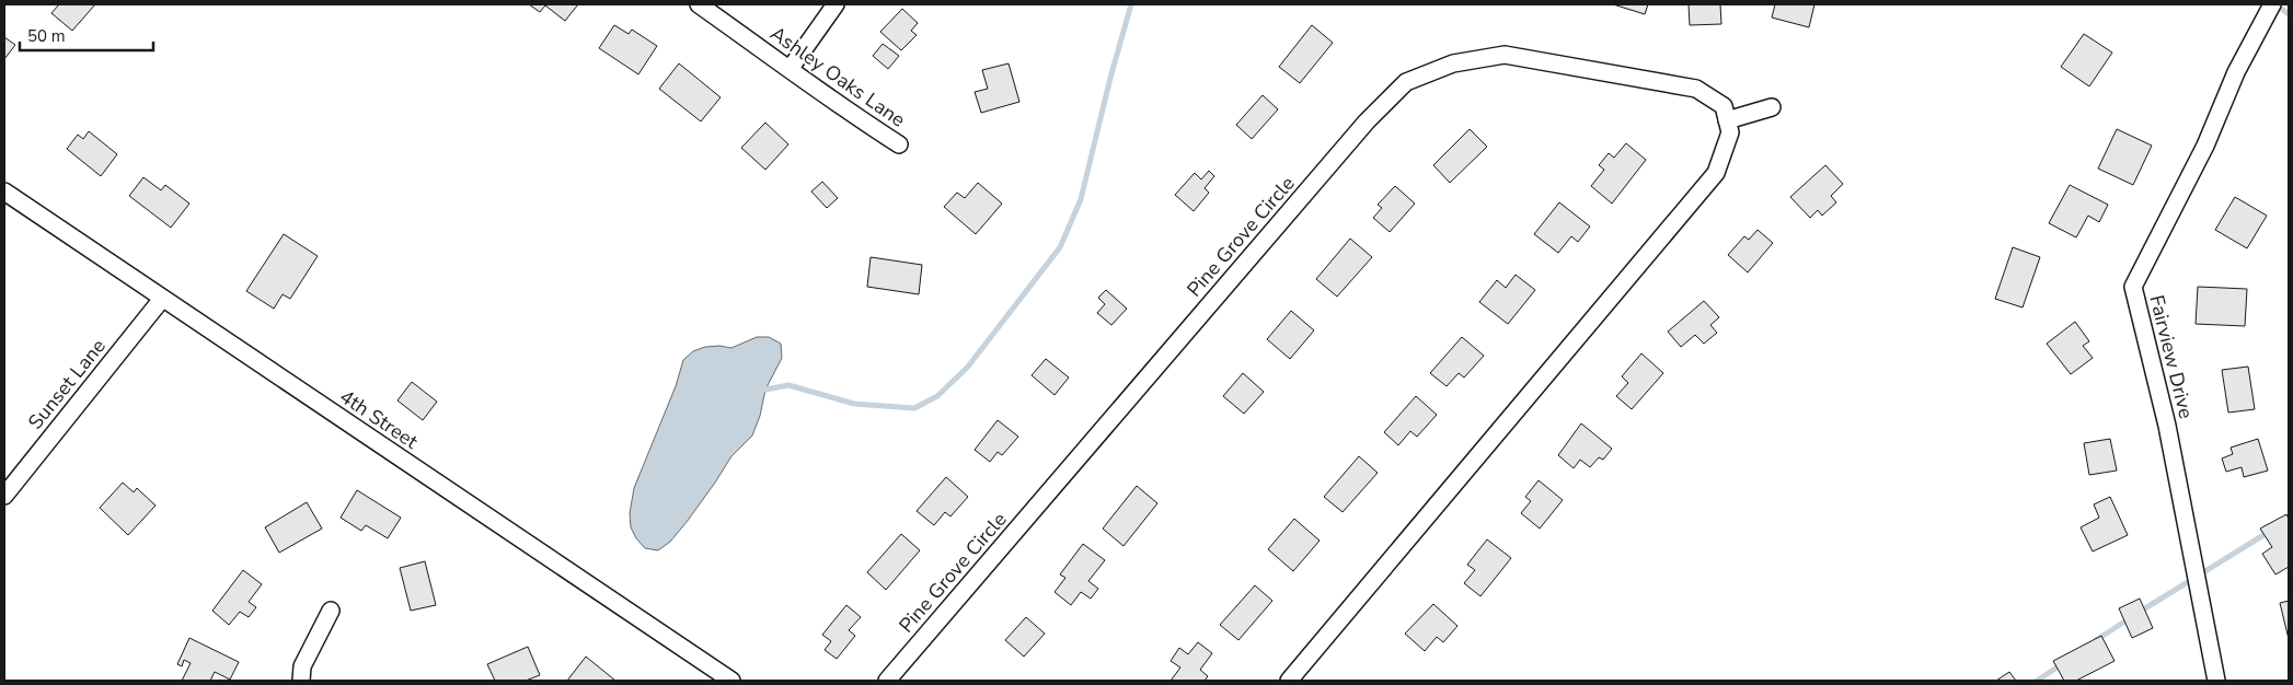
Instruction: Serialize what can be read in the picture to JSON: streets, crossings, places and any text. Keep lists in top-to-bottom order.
{
  "streets": {
    "street": [
      "Ashley Oaks Lane",
      "Pine Grove Circle",
      "Fairview Drive",
      "Sunset Lane",
      "4th Street"
    ]
  },
  "crossings": [
    ["Sunset Lane", "4th Street"]
  ],
  "scale_bar": "50 m"
}
